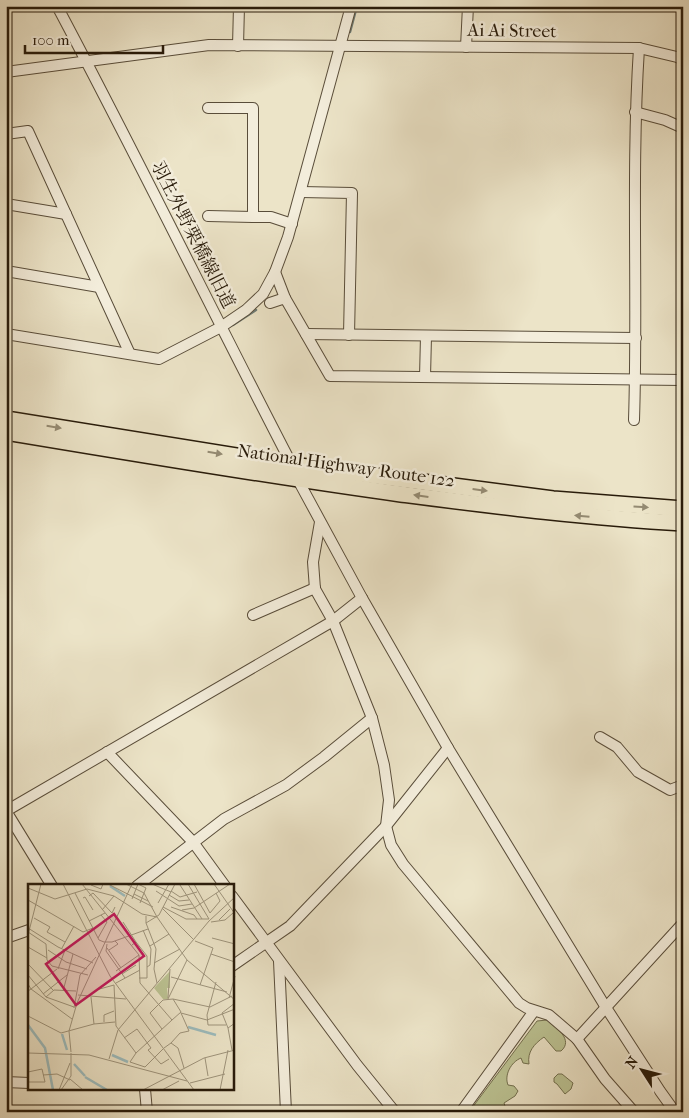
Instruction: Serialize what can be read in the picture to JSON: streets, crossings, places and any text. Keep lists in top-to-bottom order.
{
  "streets": {
    "highway": ["National Highway Route 122"],
    "street": ["Ai Ai Street", "羽生外野栗橋線旧道"]
  },
  "crossings": [
    ["Ai Ai Street", "羽生外野栗橋線旧道"],
    ["羽生外野栗橋線旧道", "National Highway Route 122"]
  ],
  "scale_bar": "100 m",
  "north": "top left"
}
